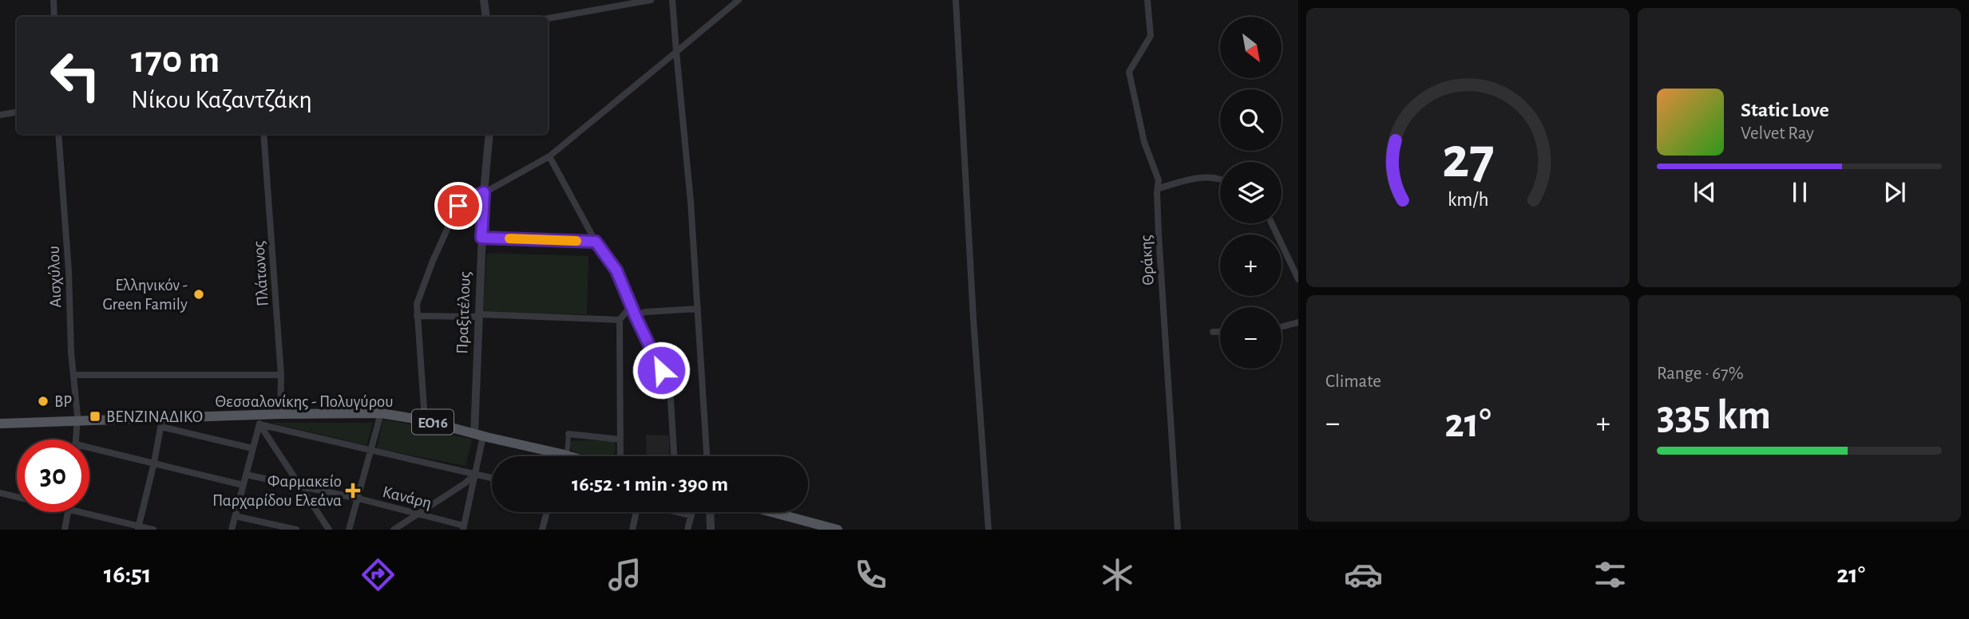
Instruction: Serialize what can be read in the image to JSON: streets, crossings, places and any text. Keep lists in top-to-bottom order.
{
  "streets": {
    "main road": ["Θεσσαλονίκης - Πολυγύρου", "ΕΟ16"],
    "street": [
      "Θράκης",
      "Πλάτωνος",
      "Αισχύλου",
      "Πραξιτέλους",
      "Κανάρη"
    ]
  },
  "crossings": [
    ["Πλάτωνος", "Θεσσαλονίκης - Πολυγύρου"],
    ["Αισχύλου", "Θεσσαλονίκης - Πολυγύρου"],
    ["Πραξιτέλους", "Θεσσαλονίκης - Πολυγύρου"]
  ],
  "places": {
    "other": ["Ελληνικόν - Green Family", "BP"],
    "transit": ["ΒΕΝΖΙΝΑΔΙΚΟ"],
    "health": ["Φαρμακείο Παρχαρίδου Ελεάνα"]
  },
  "north": "bottom right",
  "page": {
    "map_buttons": ["+", "−"],
    "turn": ["170 m", "Νίκου Καζαντζάκη"],
    "song": ["Static Love", "Velvet Ray"],
    "tile": [
      "Climate",
      ["Range · 67%", "335 km"]
    ],
    "heat": ["−", "21°", "+"],
    "limit": "30",
    "trip": "16:52 · 1 min · 390 m",
    "tabs": ["16:51", "21°"],
    "gauge": ["27", "km/h"]
  }
}
